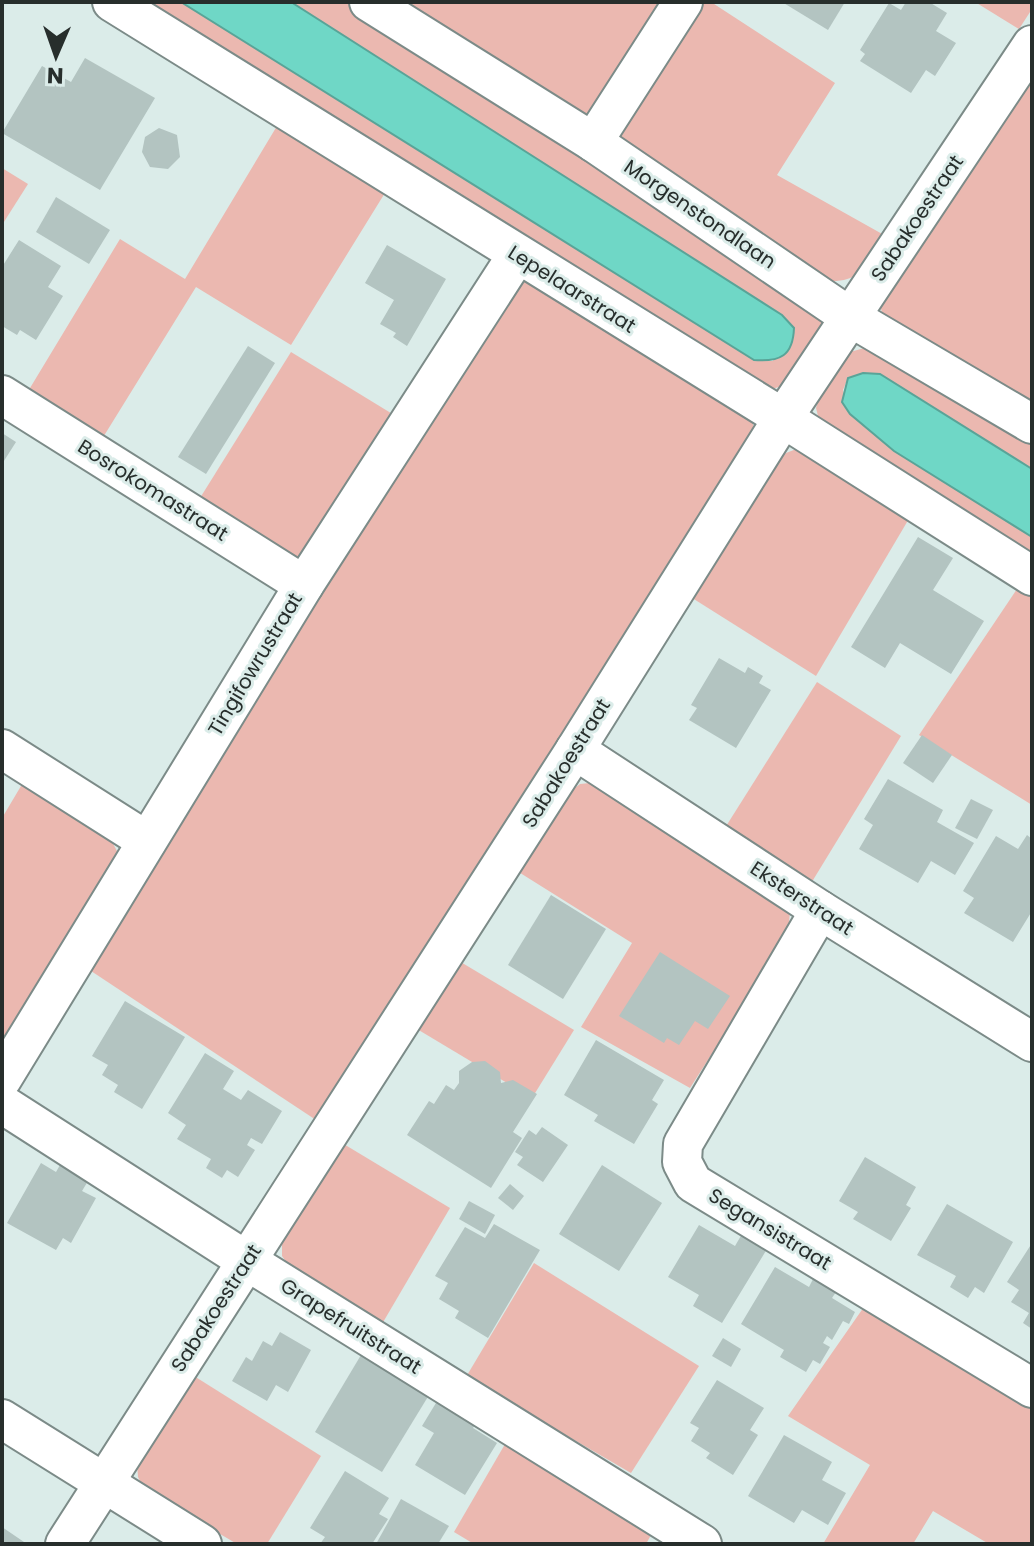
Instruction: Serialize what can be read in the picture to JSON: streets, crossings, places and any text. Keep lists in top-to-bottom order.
{
  "streets": {
    "street": [
      "Morgenstondlaan",
      "Sabakoestraat",
      "Lepelaarstraat",
      "Bosrokomastraat",
      "Tingifowrustraat",
      "Eksterstraat",
      "Segansistraat",
      "Grapefruitstraat"
    ]
  },
  "crossings": [
    ["Morgenstondlaan", "Sabakoestraat"],
    ["Sabakoestraat", "Lepelaarstraat"],
    ["Sabakoestraat", "Eksterstraat"],
    ["Sabakoestraat", "Grapefruitstraat"],
    ["Lepelaarstraat", "Tingifowrustraat"],
    ["Bosrokomastraat", "Tingifowrustraat"],
    ["Eksterstraat", "Segansistraat"]
  ],
  "north": "bottom"
}
